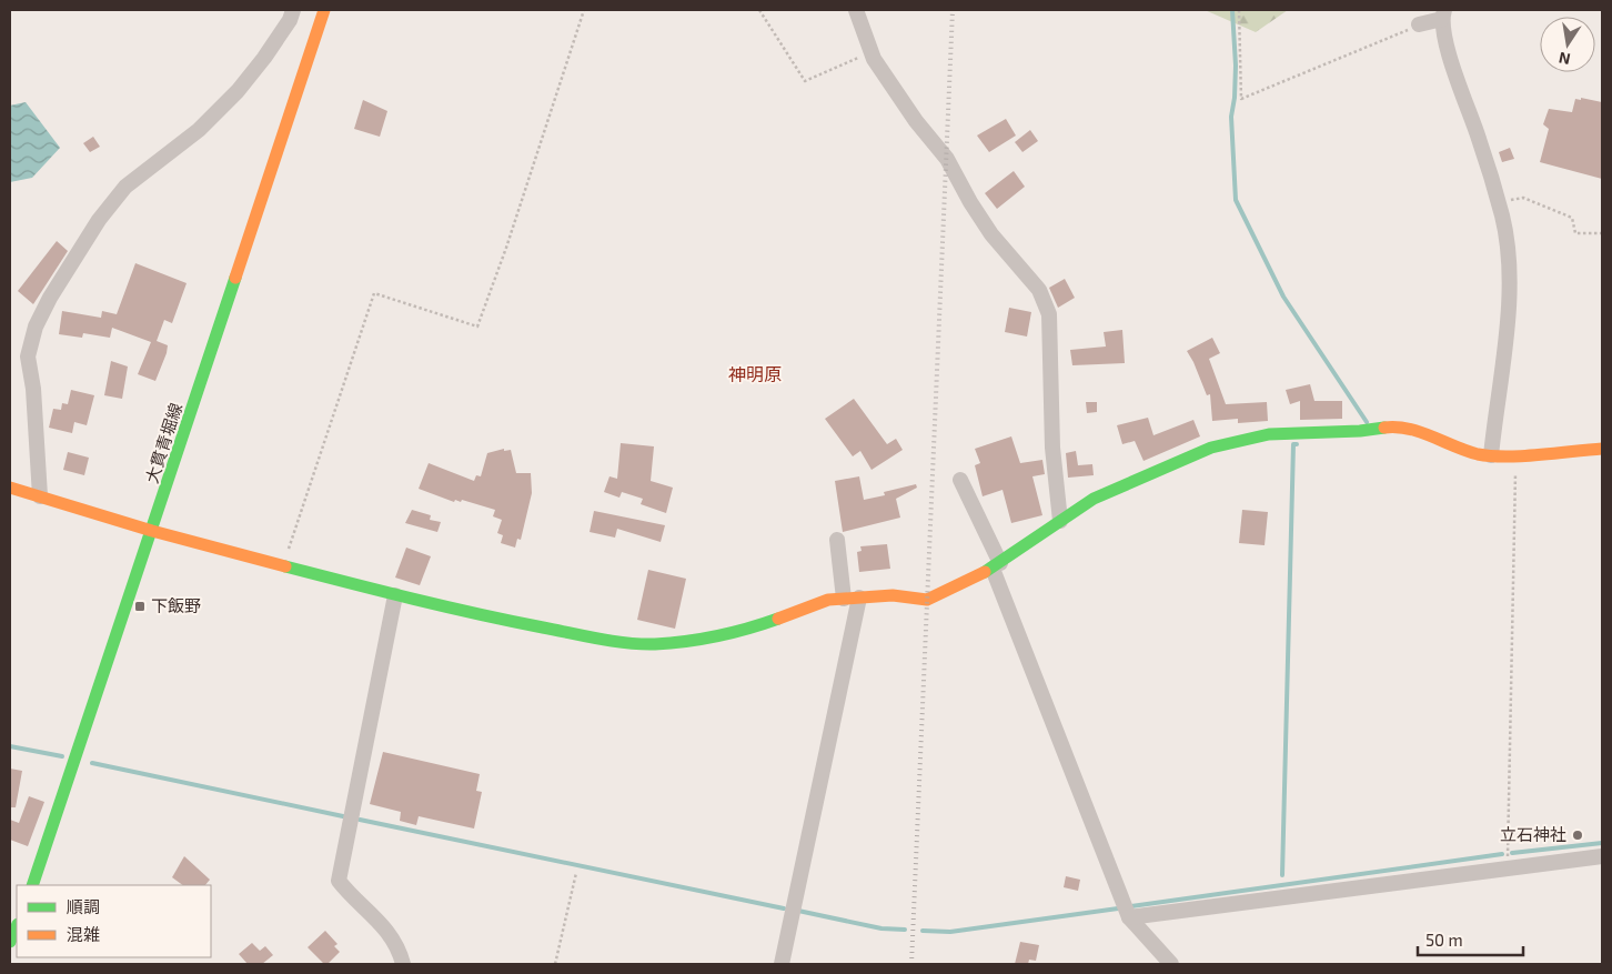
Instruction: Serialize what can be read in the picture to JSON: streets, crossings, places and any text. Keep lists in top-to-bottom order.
{
  "streets": {
    "street": ["大貫青堀線"]
  },
  "districts": ["神明原"],
  "places": {
    "transit": ["下飯野"],
    "other": ["立石神社"]
  },
  "legend": ["順調", "混雑"],
  "scale_bar": "50 m",
  "north": "bottom"
}
